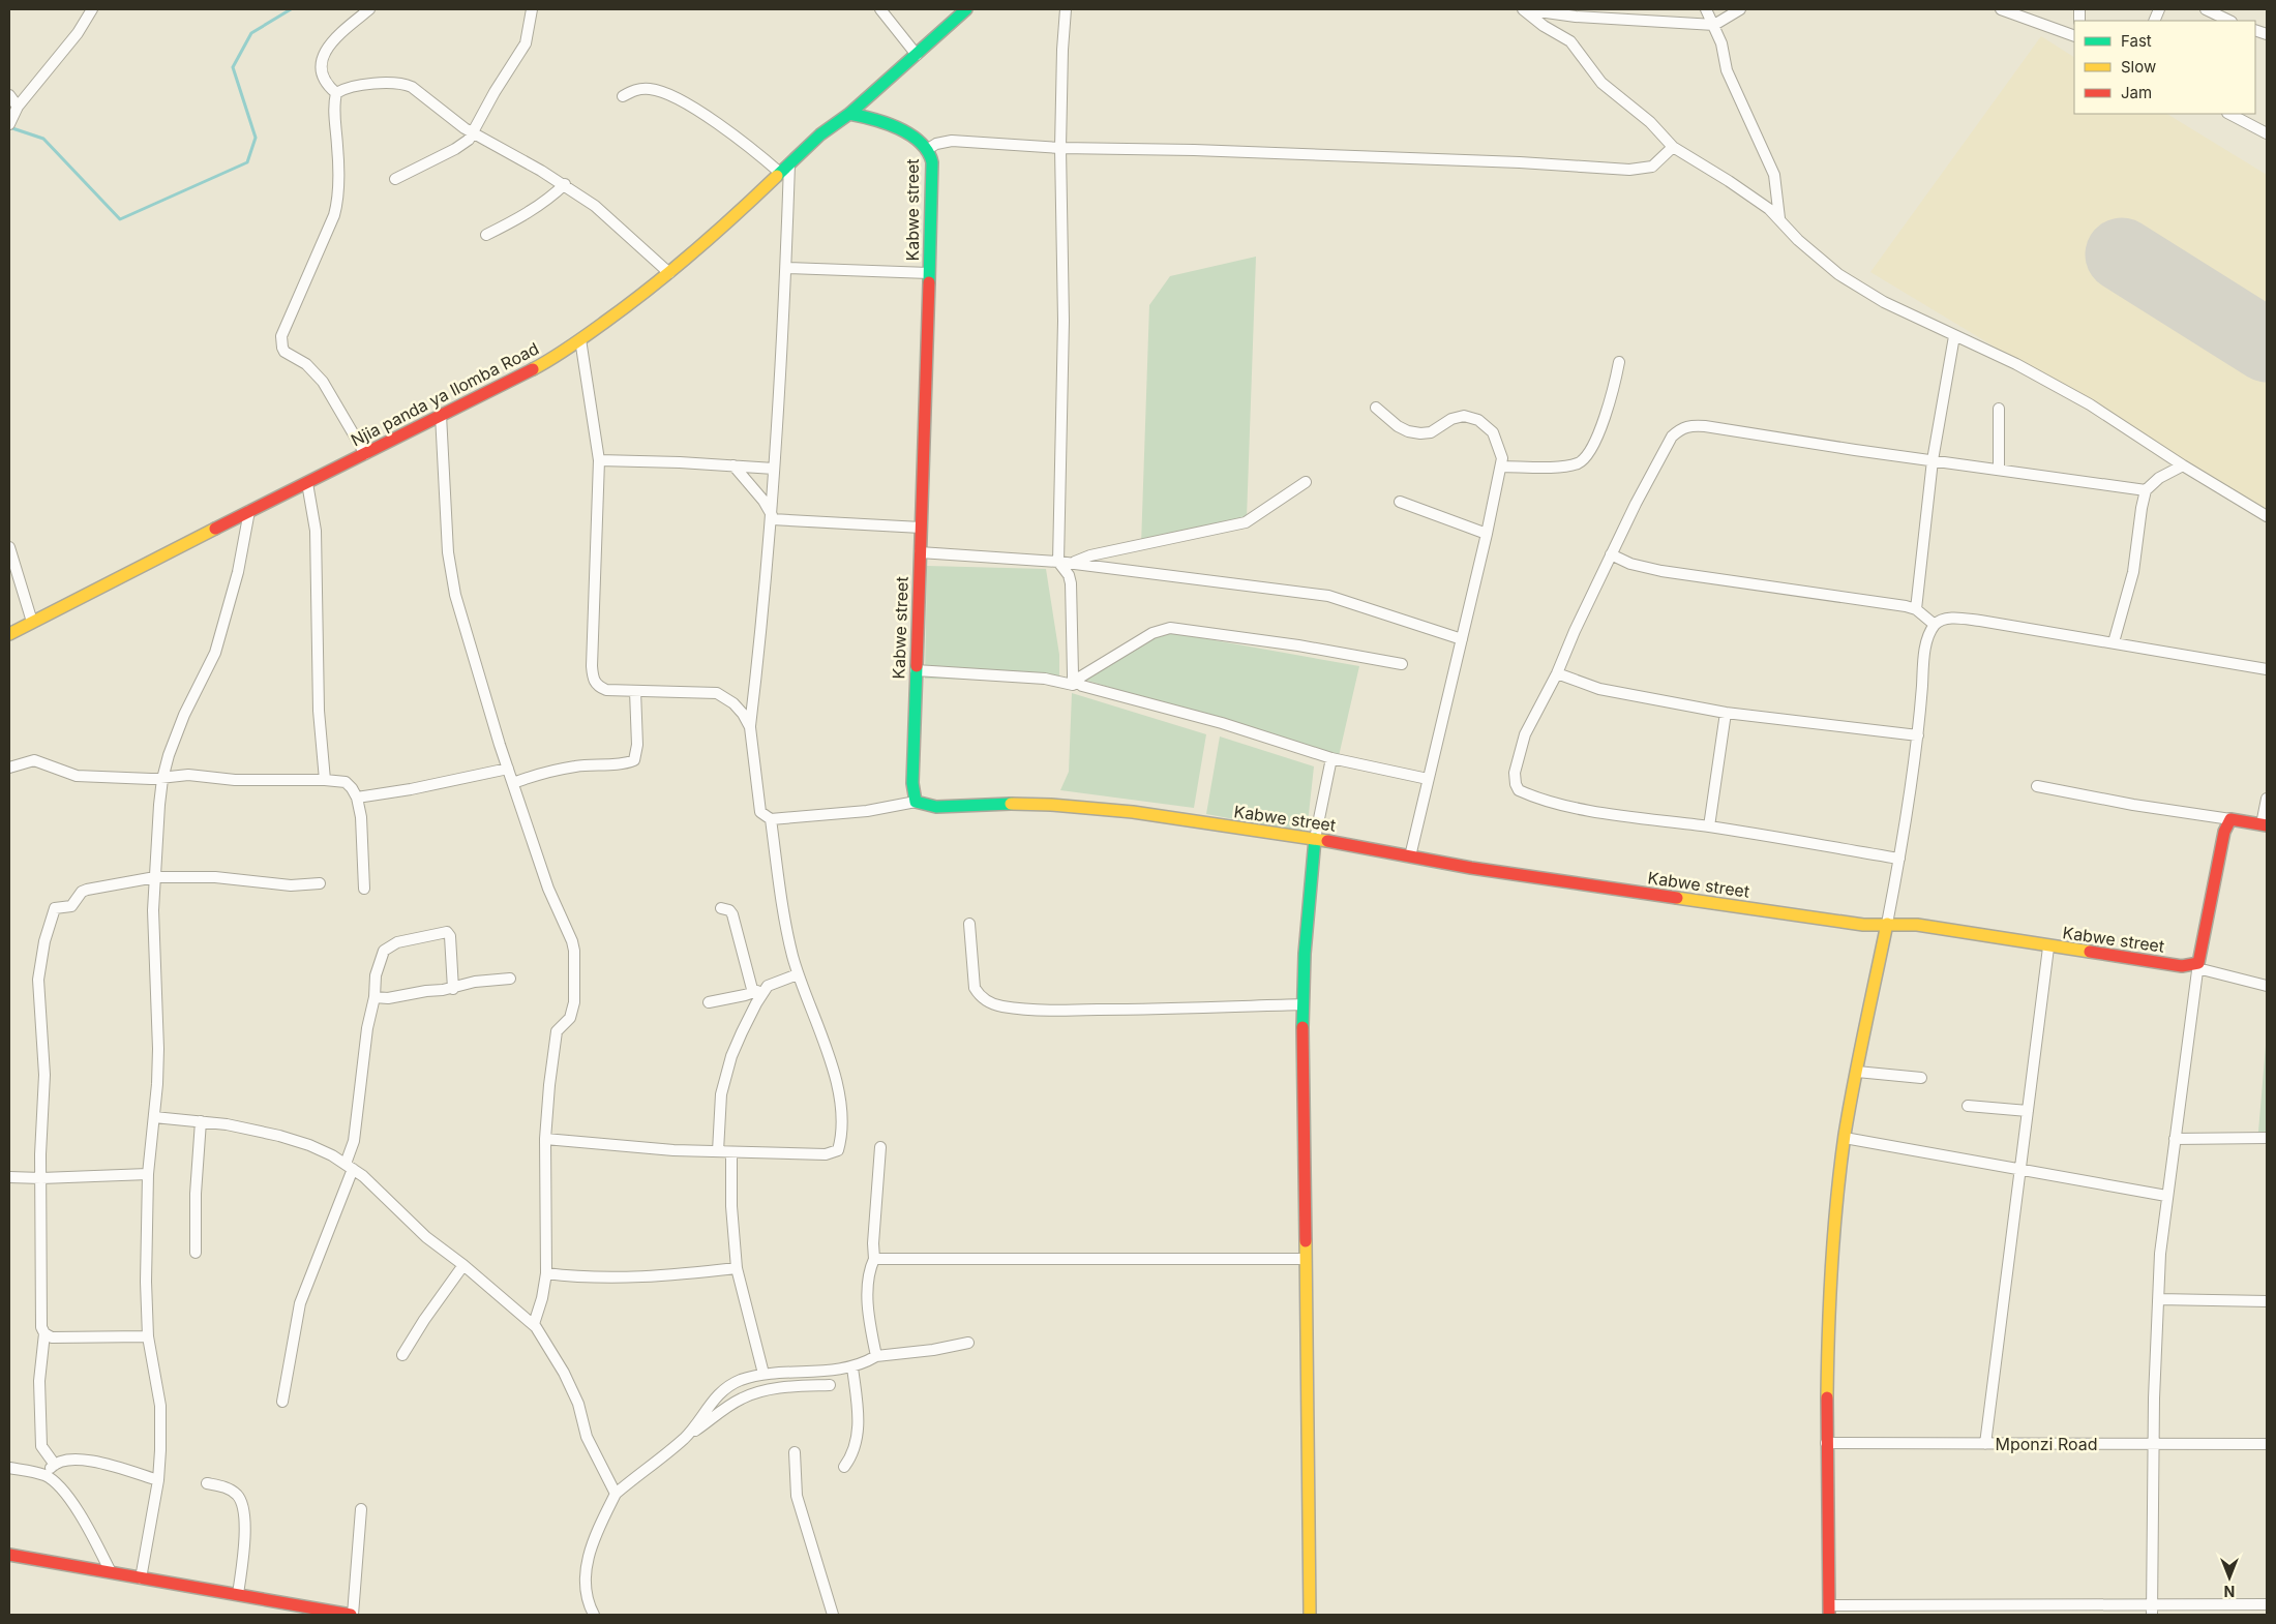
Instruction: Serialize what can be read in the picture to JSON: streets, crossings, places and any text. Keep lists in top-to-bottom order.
{
  "streets": {
    "main road": ["Kabwe street", "Njia panda ya Ilomba Road"],
    "street": ["Mponzi Road"]
  },
  "crossings": [
    ["Kabwe street", "Njia panda ya Ilomba Road"]
  ],
  "legend": ["Fast", "Slow", "Jam"],
  "north": "bottom"
}
